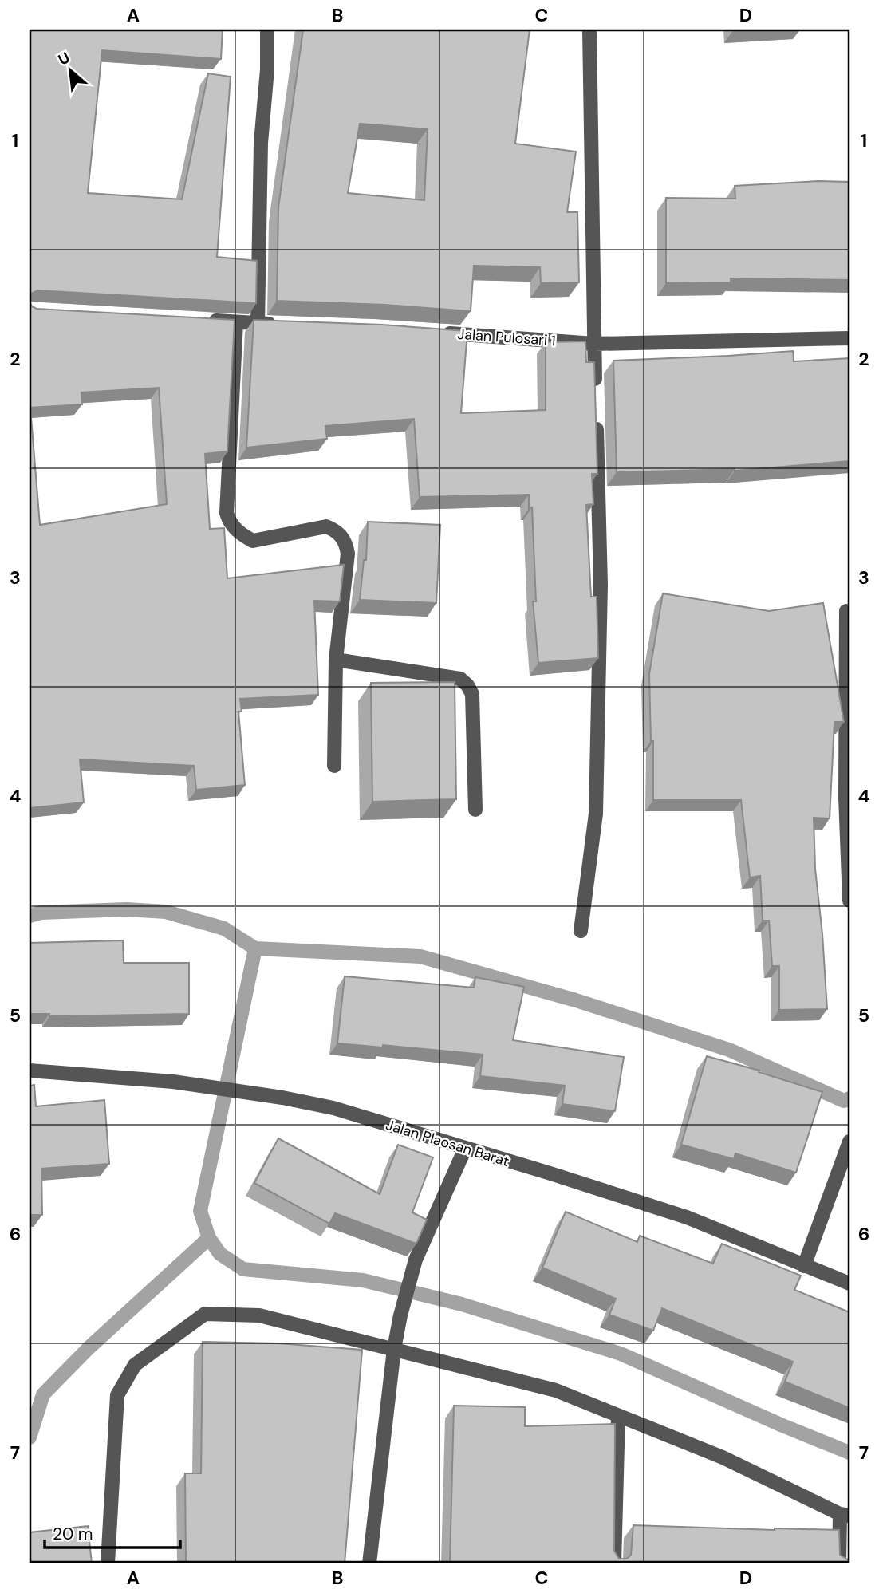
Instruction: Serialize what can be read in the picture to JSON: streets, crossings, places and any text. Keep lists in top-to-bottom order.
{
  "streets": {
    "street": ["Jalan Pulosari 1", "Jalan Plaosan Barat"]
  },
  "scale_bar": "20 m",
  "north": "top left",
  "grid": {
    "columns": [
      "A",
      "B",
      "C",
      "D"
    ],
    "rows": [
      "1",
      "2",
      "3",
      "4",
      "5",
      "6",
      "7"
    ]
  }
}
